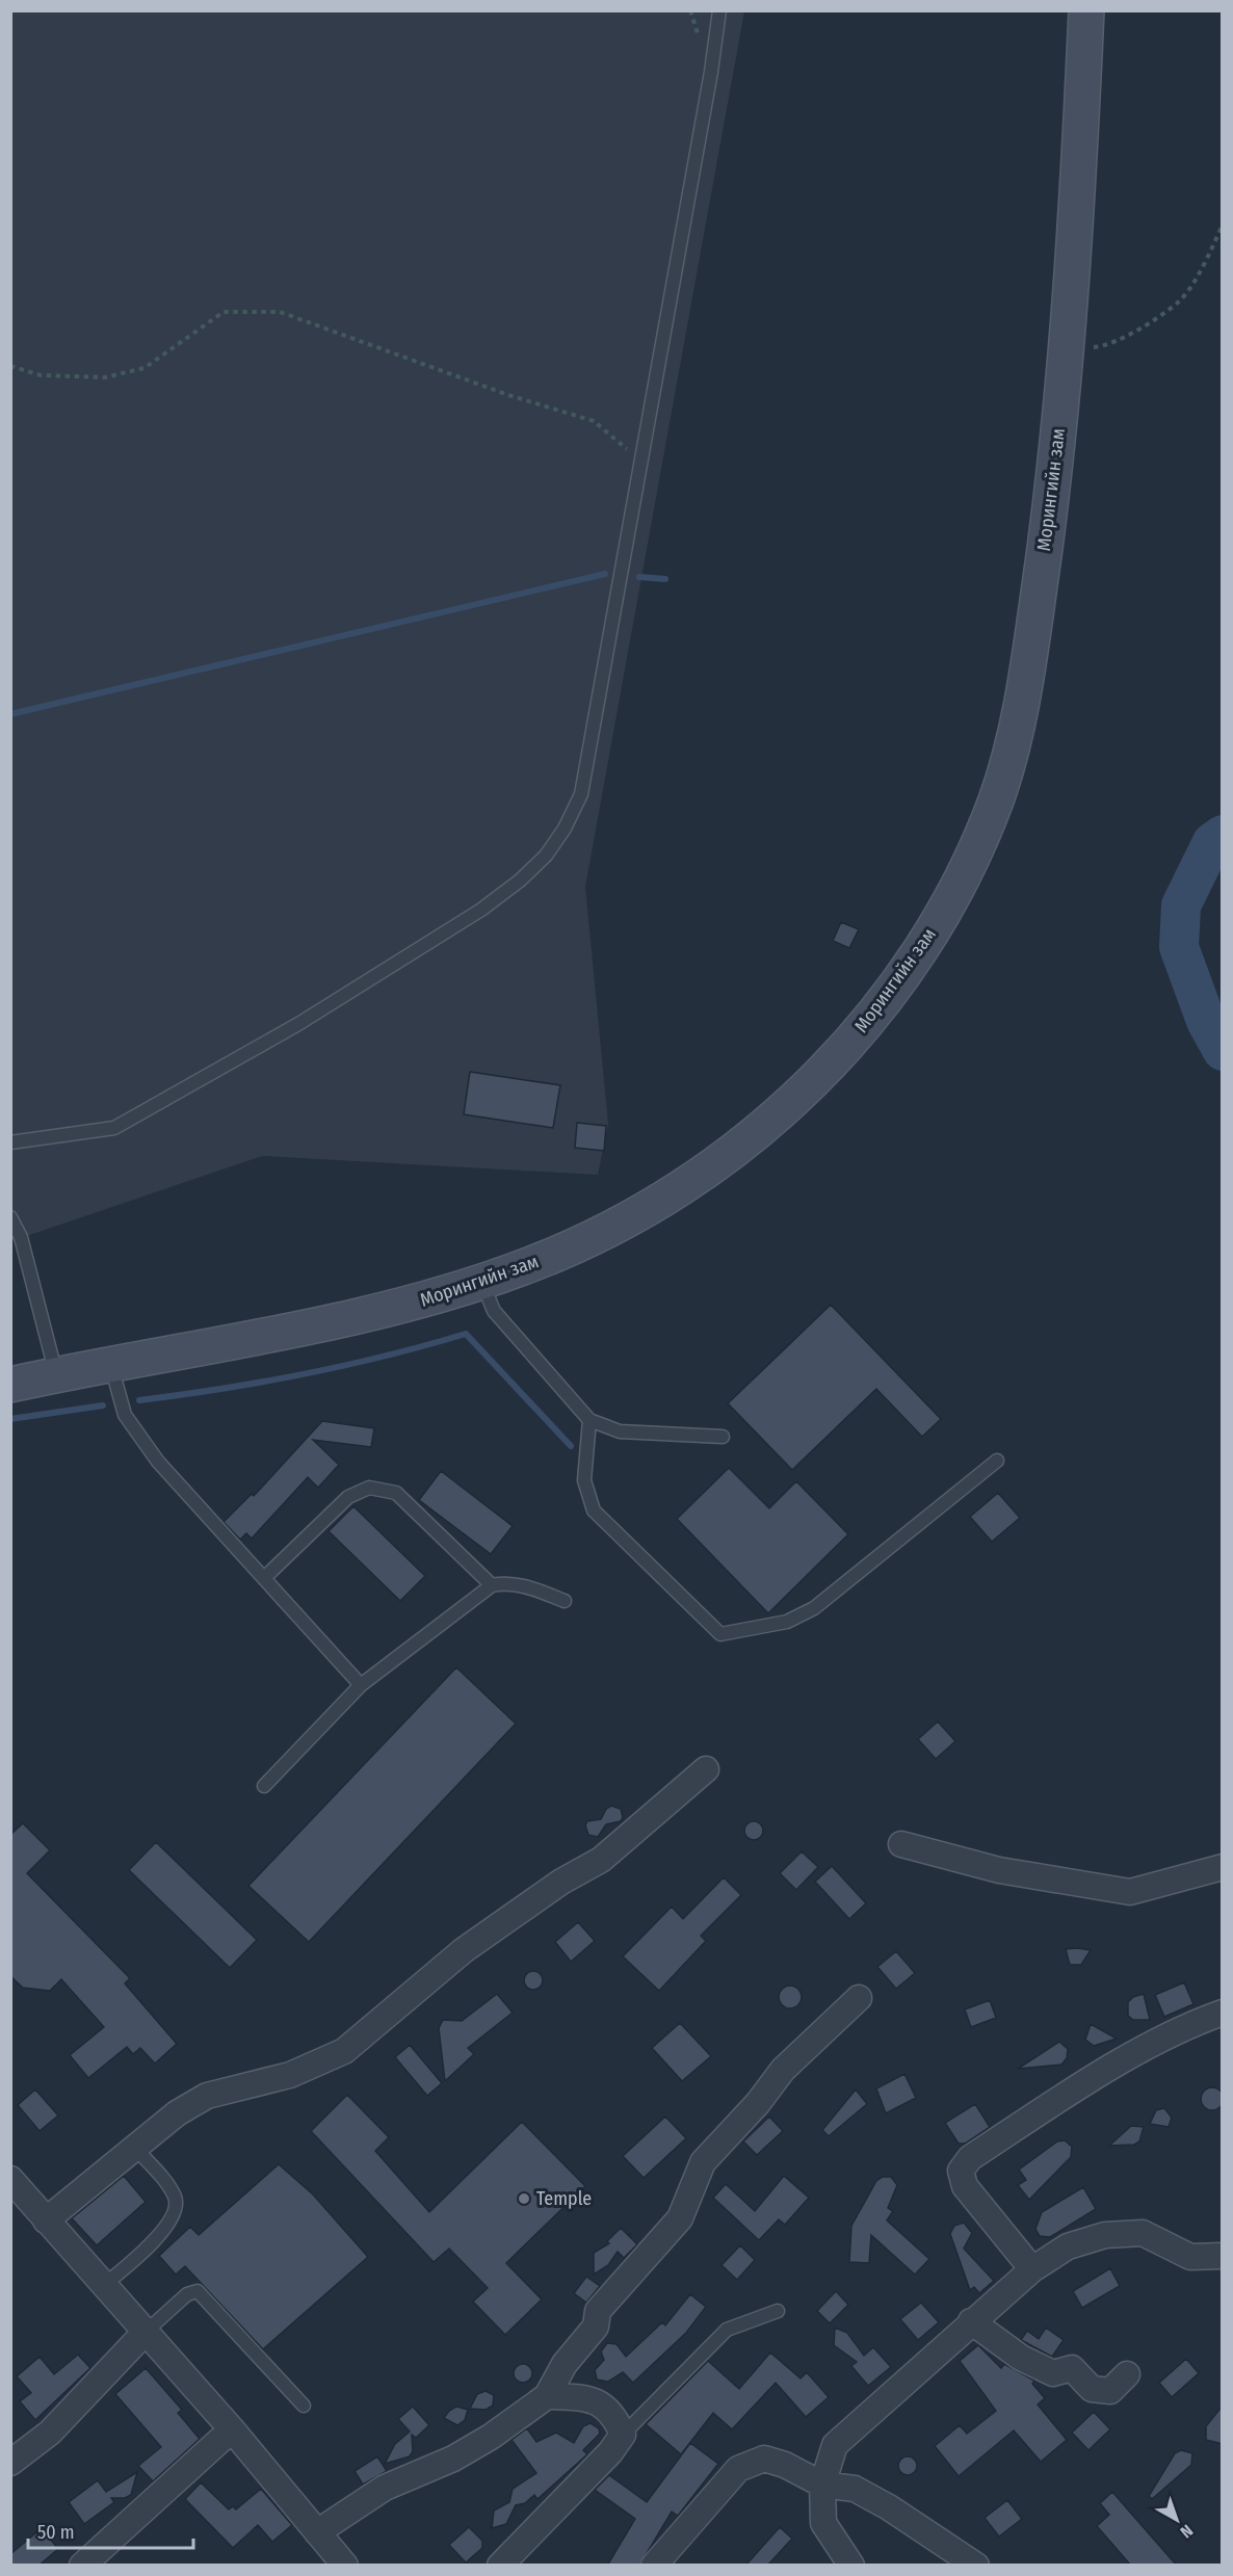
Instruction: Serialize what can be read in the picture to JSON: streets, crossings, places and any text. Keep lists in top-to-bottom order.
{
  "streets": {
    "main road": ["Морингийн зам"]
  },
  "places": ["Temple"],
  "scale_bar": "50 m",
  "north": "bottom right"
}
